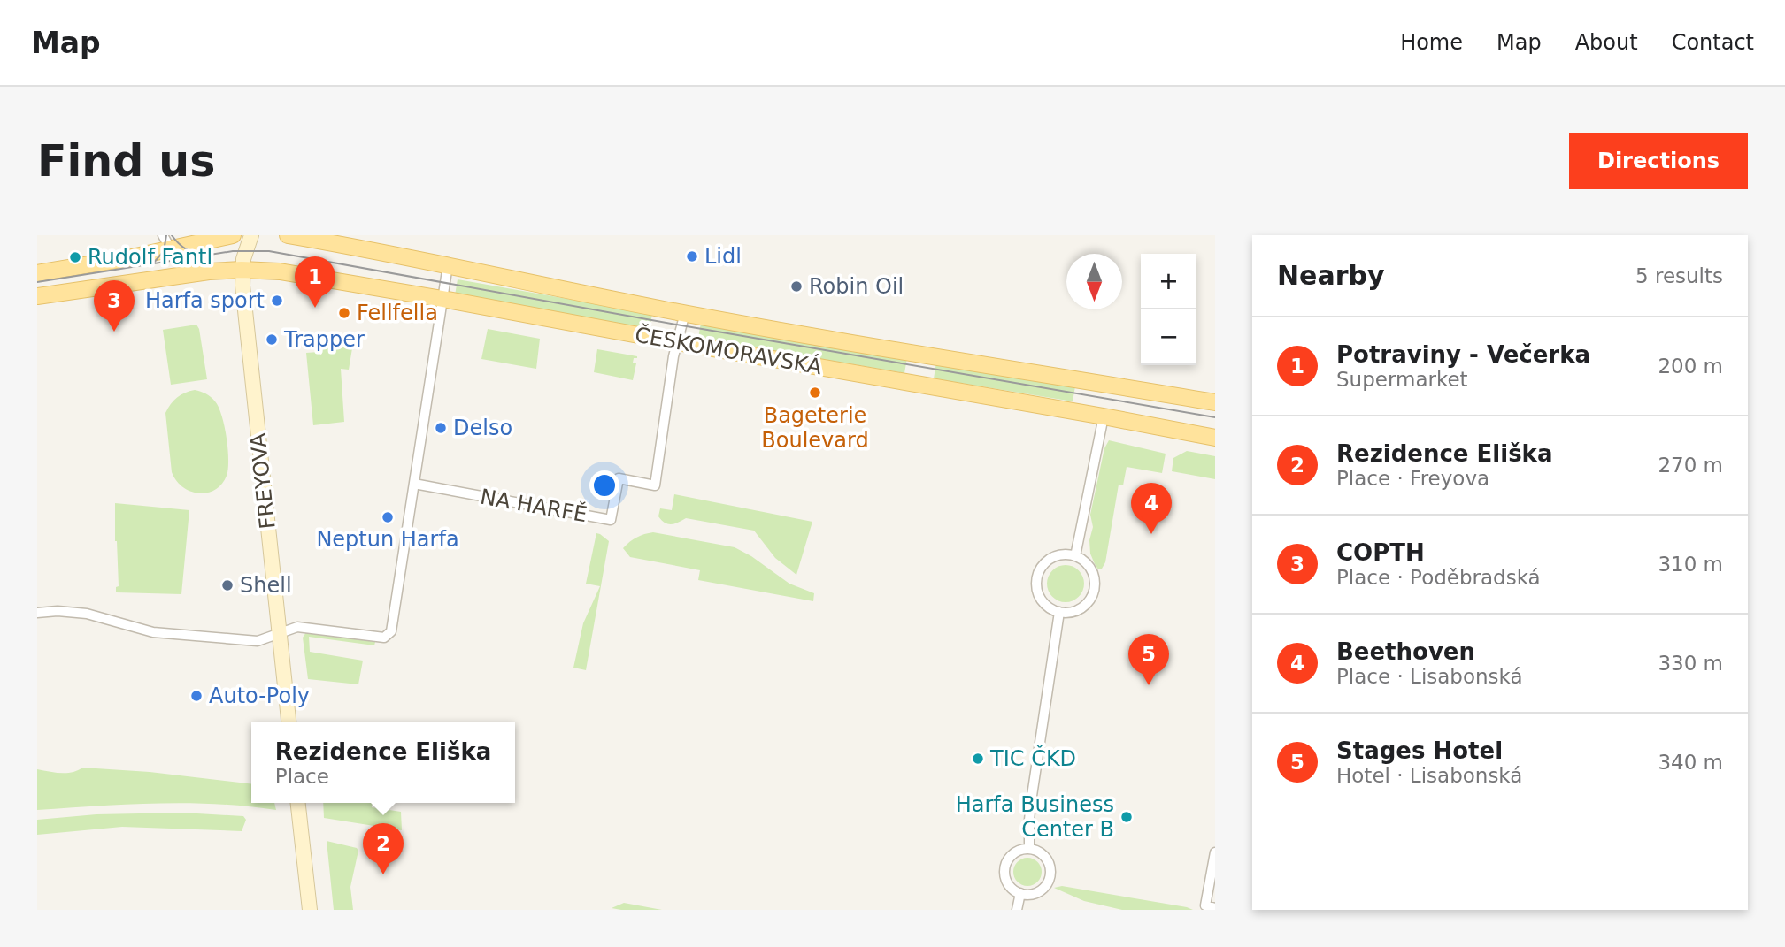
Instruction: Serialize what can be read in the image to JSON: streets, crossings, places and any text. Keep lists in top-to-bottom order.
{
  "streets": {
    "main road": ["ČESKOMORAVSKÁ", "FREYOVA"],
    "street": ["NA HARFĚ"]
  },
  "crossings": [
    ["ČESKOMORAVSKÁ", "FREYOVA"],
    ["ČESKOMORAVSKÁ", "NA HARFĚ"]
  ],
  "places": [
    "Lidl",
    "Rudolf Fantl",
    "Robin Oil",
    "Harfa sport",
    "Fellfella",
    "Trapper",
    "Bageterie Boulevard",
    "Delso",
    "Neptun Harfa",
    "Shell",
    "Auto-Poly",
    "TIC ČKD",
    "Harfa Business Center B"
  ],
  "north": "bottom",
  "page": {
    "header": "Map",
    "nav": [
      "Home",
      "Map",
      "About",
      "Contact"
    ],
    "buttons": "Directions",
    "title": "Find us",
    "heading": ["Nearby", "5 results"],
    "map_buttons": ["+", "−"],
    "pins": [
      "1",
      "3",
      "4",
      "5",
      "2"
    ],
    "list": [
      {
        "mark": "1",
        "name": "Potraviny - Večerka",
        "note": "Supermarket",
        "value": "200 m"
      },
      {
        "mark": "2",
        "name": "Rezidence Eliška",
        "note": "Place · Freyova",
        "value": "270 m"
      },
      {
        "mark": "3",
        "name": "COPTH",
        "note": "Place · Poděbradská",
        "value": "310 m"
      },
      {
        "mark": "4",
        "name": "Beethoven",
        "note": "Place · Lisabonská",
        "value": "330 m"
      },
      {
        "mark": "5",
        "name": "Stages Hotel",
        "note": "Hotel · Lisabonská",
        "value": "340 m"
      }
    ],
    "popup": ["Rezidence Eliška", "Place"]
  }
}
